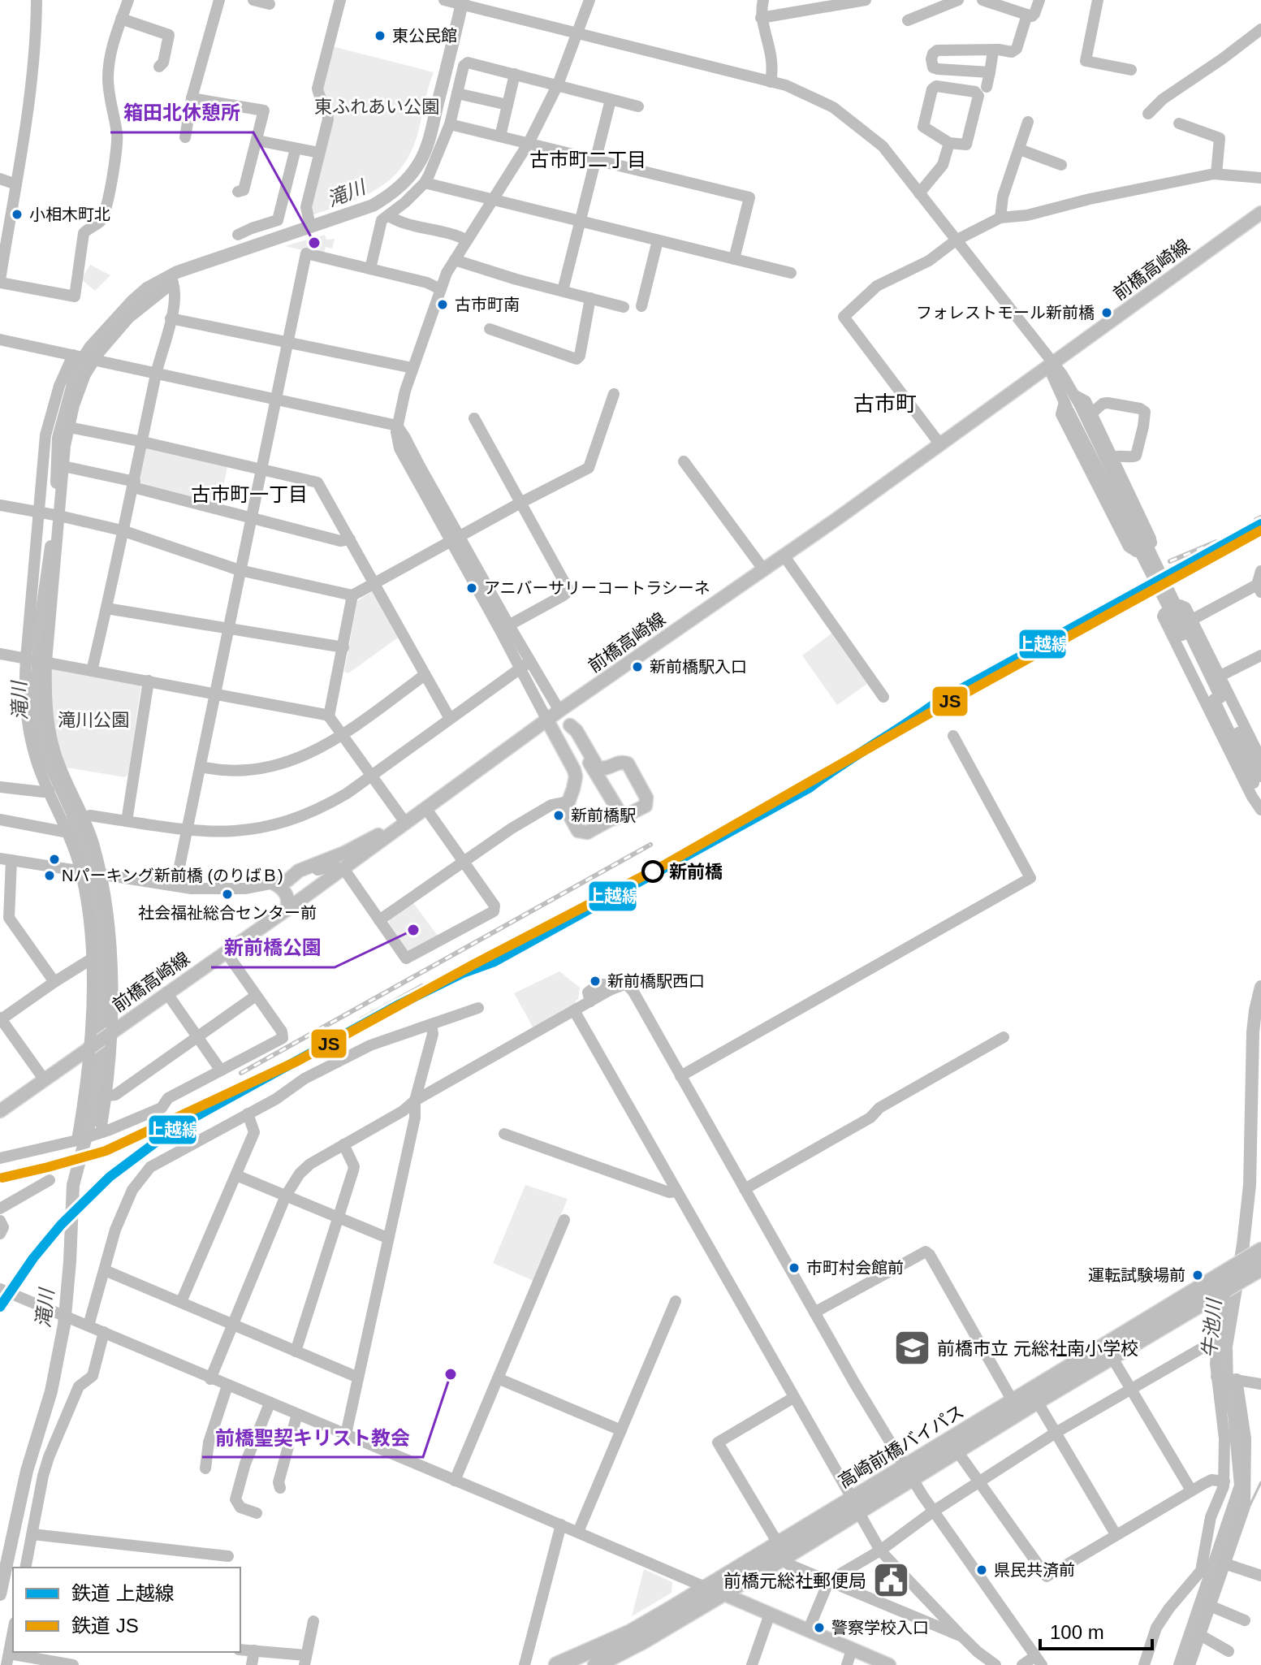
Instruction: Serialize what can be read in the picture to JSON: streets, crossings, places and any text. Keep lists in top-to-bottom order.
{
  "streets": {
    "highway": ["高崎前橋バイパス"],
    "main road": ["前橋高崎線"]
  },
  "districts": ["古市町二丁目", "古市町", "古市町一丁目"],
  "water": ["滝川", "牛池川"],
  "parks": ["東ふれあい公園", "滝川公園"],
  "places": {
    "other": [
      "東公民館",
      "小相木町北",
      "箱田北休憩所",
      "古市町南",
      "フォレストモール新前橋",
      "アニバーサリーコートラシーネ",
      "新前橋駅入口",
      "新前橋駅",
      "新前橋",
      "Nパーキング新前橋 (のりばＢ)",
      "社会福祉総合センター前",
      "新前橋公園",
      "新前橋駅西口",
      "市町村会館前",
      "運転試験場前",
      "前橋聖契キリスト教会",
      "県民共済前",
      "警察学校入口"
    ],
    "school or university": ["前橋市立 元総社南小学校"],
    "public building": ["前橋元総社郵便局"]
  },
  "lines": ["rail line 上越線", "rail line JS"],
  "legend": ["鉄道 上越線", "鉄道 JS"],
  "scale_bar": "100 m"
}
